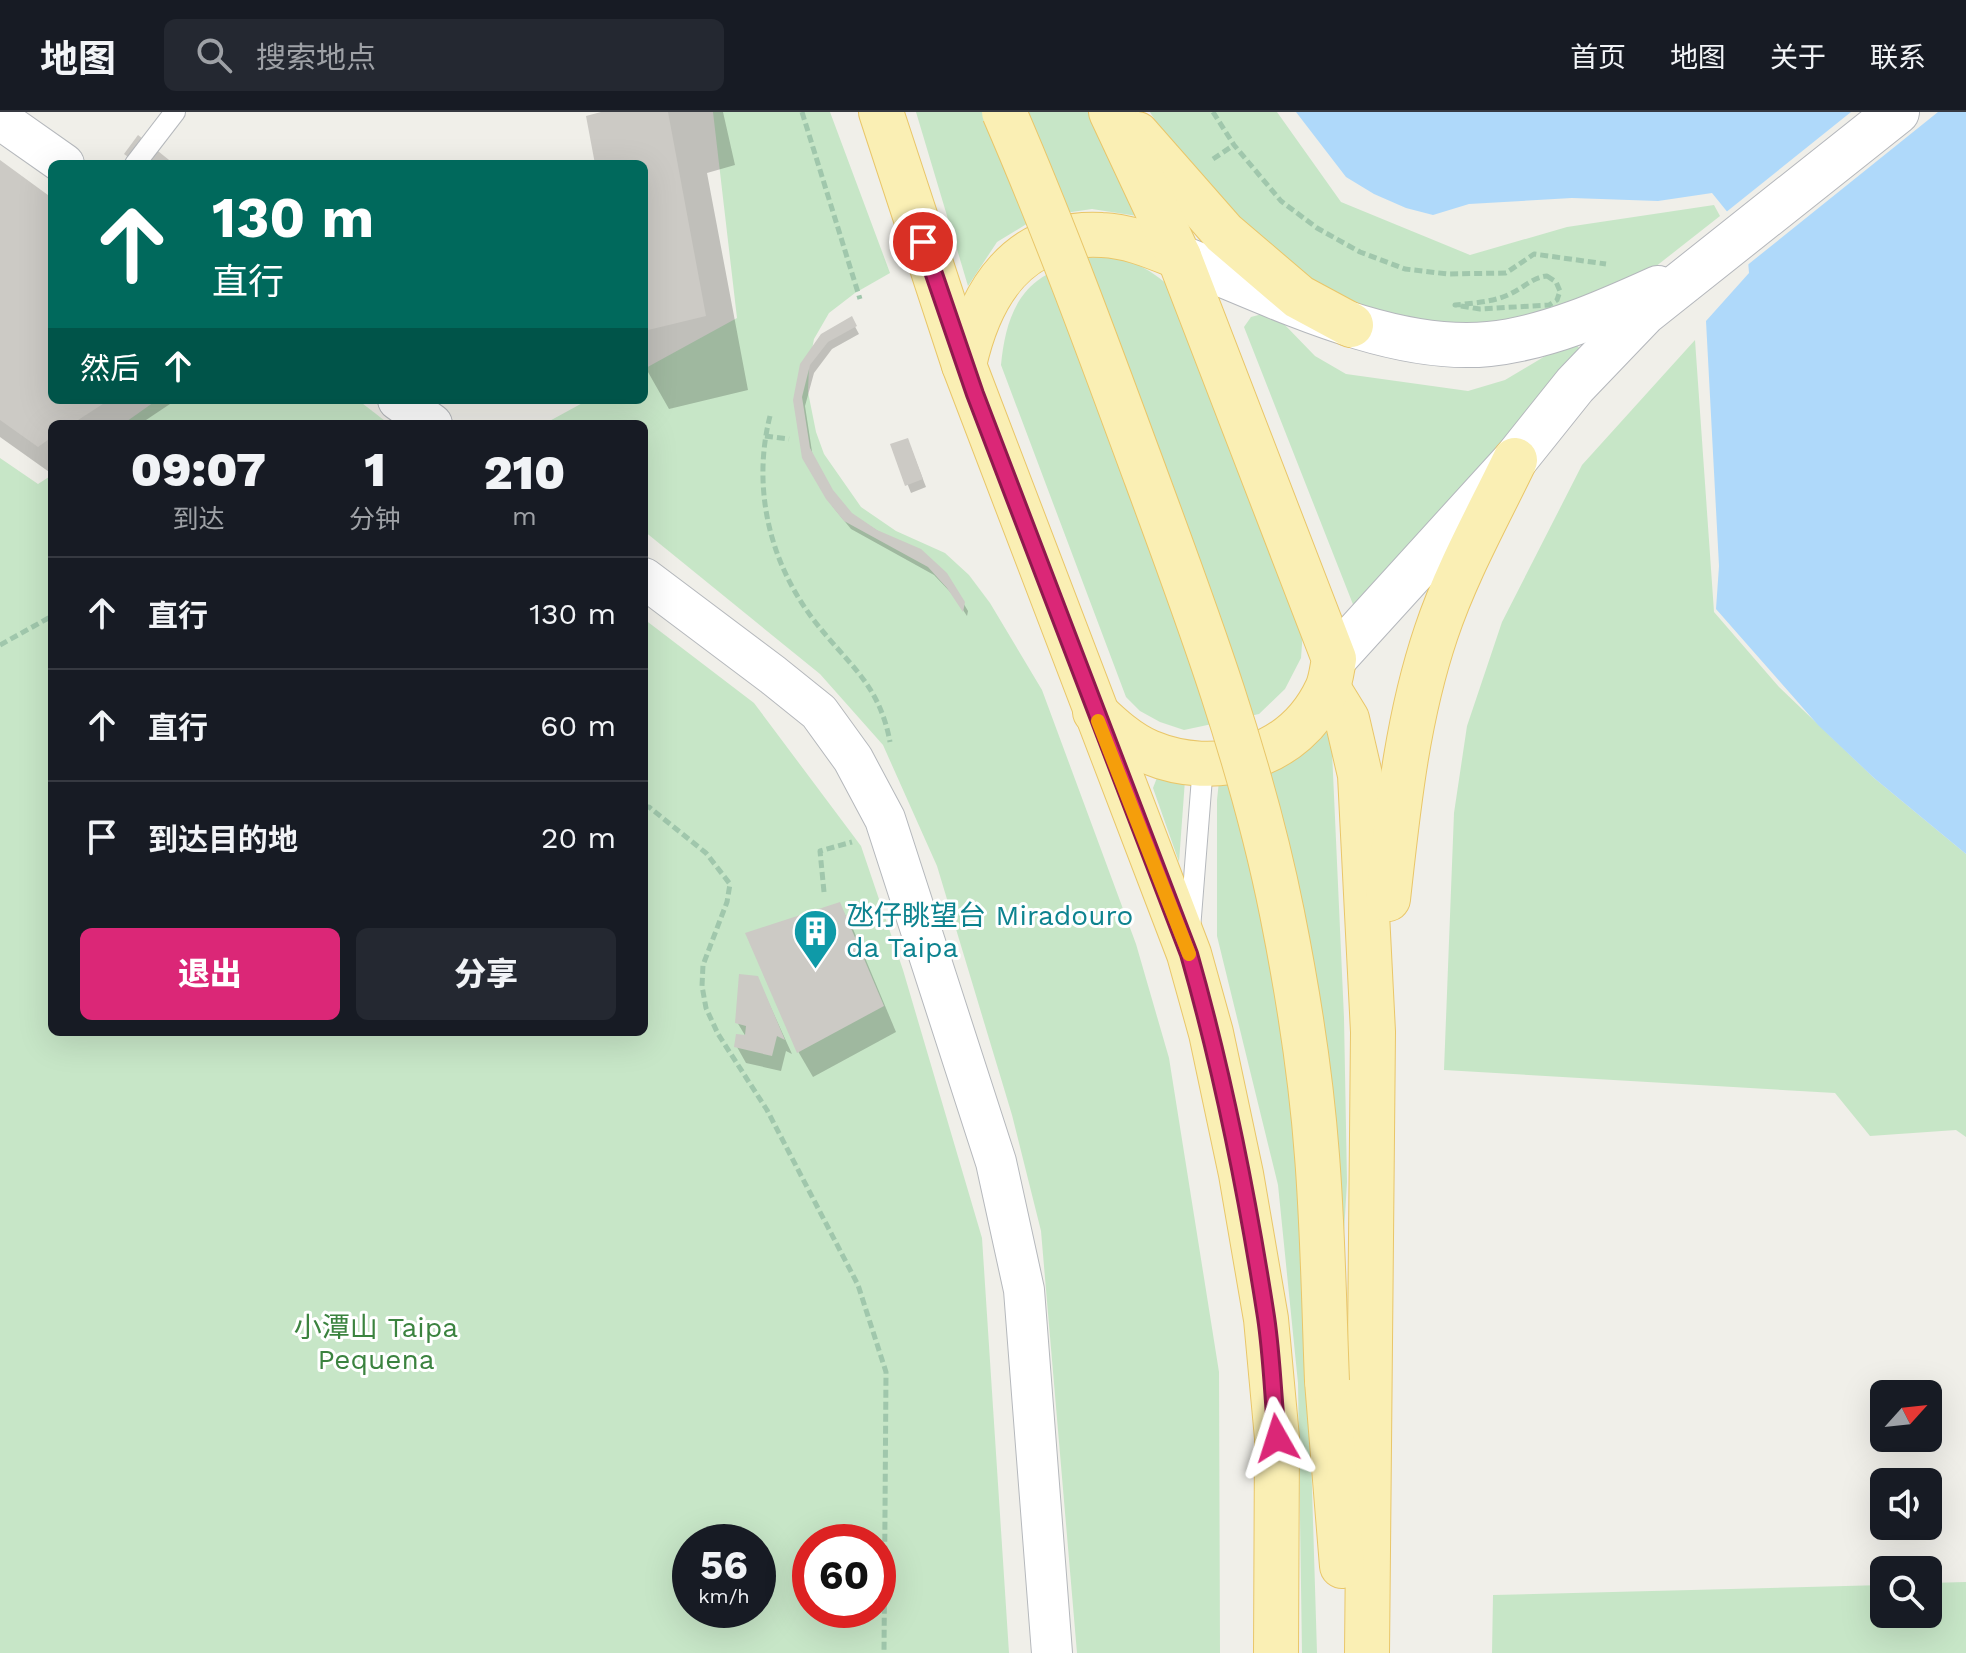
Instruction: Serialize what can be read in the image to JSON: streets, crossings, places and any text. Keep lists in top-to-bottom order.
{
  "parks": ["小潭山 Taipa Pequena"],
  "places": {
    "building": ["氹仔眺望台 Miradouro da Taipa"]
  },
  "north": "top right",
  "page": {
    "header": "地图",
    "search": "搜索地点",
    "nav": [
      "首页",
      "地图",
      "关于",
      "联系"
    ],
    "turn": ["130 m", "直行"],
    "then": "然后",
    "eta": [
      "09:07",
      "到达",
      "1",
      "分钟",
      "210",
      "m"
    ],
    "list": [
      {
        "name": "直行",
        "value": "130 m"
      },
      {
        "name": "直行",
        "value": "60 m"
      },
      {
        "name": "到达目的地",
        "value": "20 m"
      }
    ],
    "buttons": ["退出", "分享"],
    "speed": "56 km/h",
    "limit": "60"
  }
}
